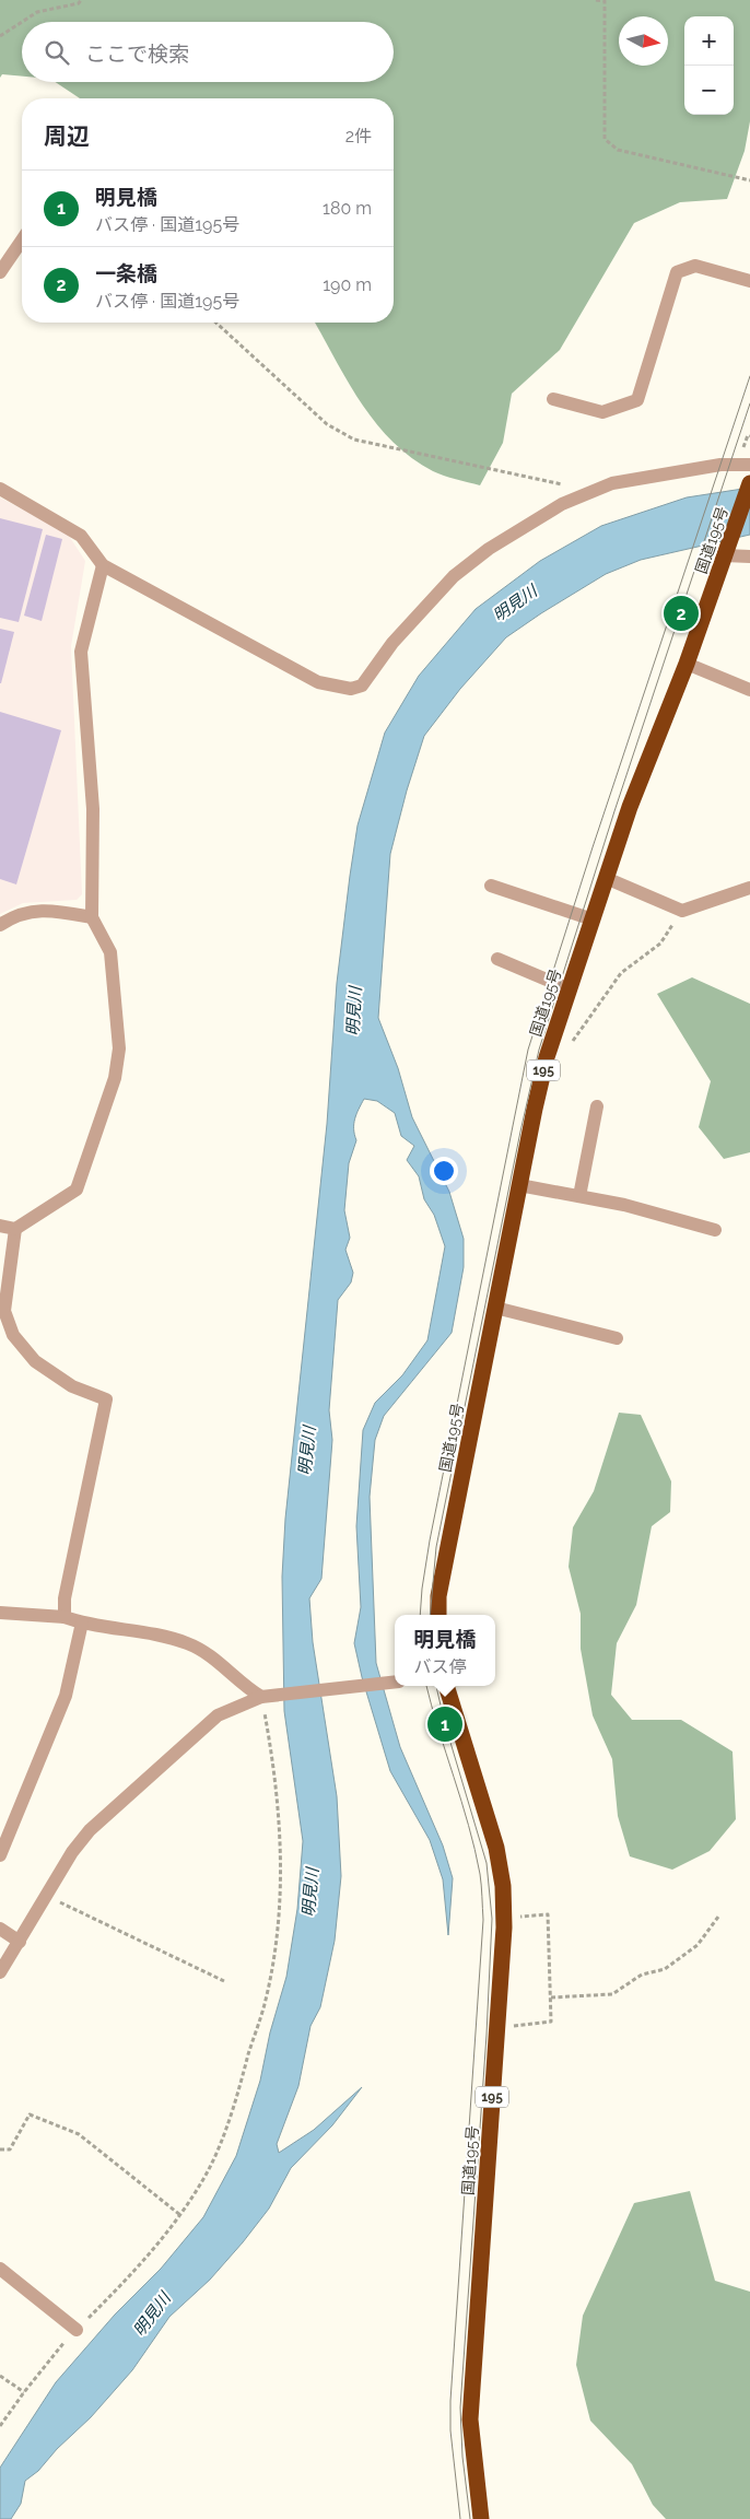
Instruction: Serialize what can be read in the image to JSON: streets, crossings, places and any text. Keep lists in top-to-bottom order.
{
  "streets": {
    "highway": ["国道195号", "195"]
  },
  "water": ["明見川"],
  "north": "right",
  "page": {
    "map_buttons": ["+", "−"],
    "search": "ここで検索",
    "heading": ["周辺", "2件"],
    "list": [
      {
        "mark": "1",
        "name": "明見橋",
        "note": "バス停 · 国道195号",
        "value": "180 m"
      },
      {
        "mark": "2",
        "name": "一条橋",
        "note": "バス停 · 国道195号",
        "value": "190 m"
      }
    ],
    "pins": ["2", "1"],
    "popup": ["明見橋", "バス停"]
  }
}
